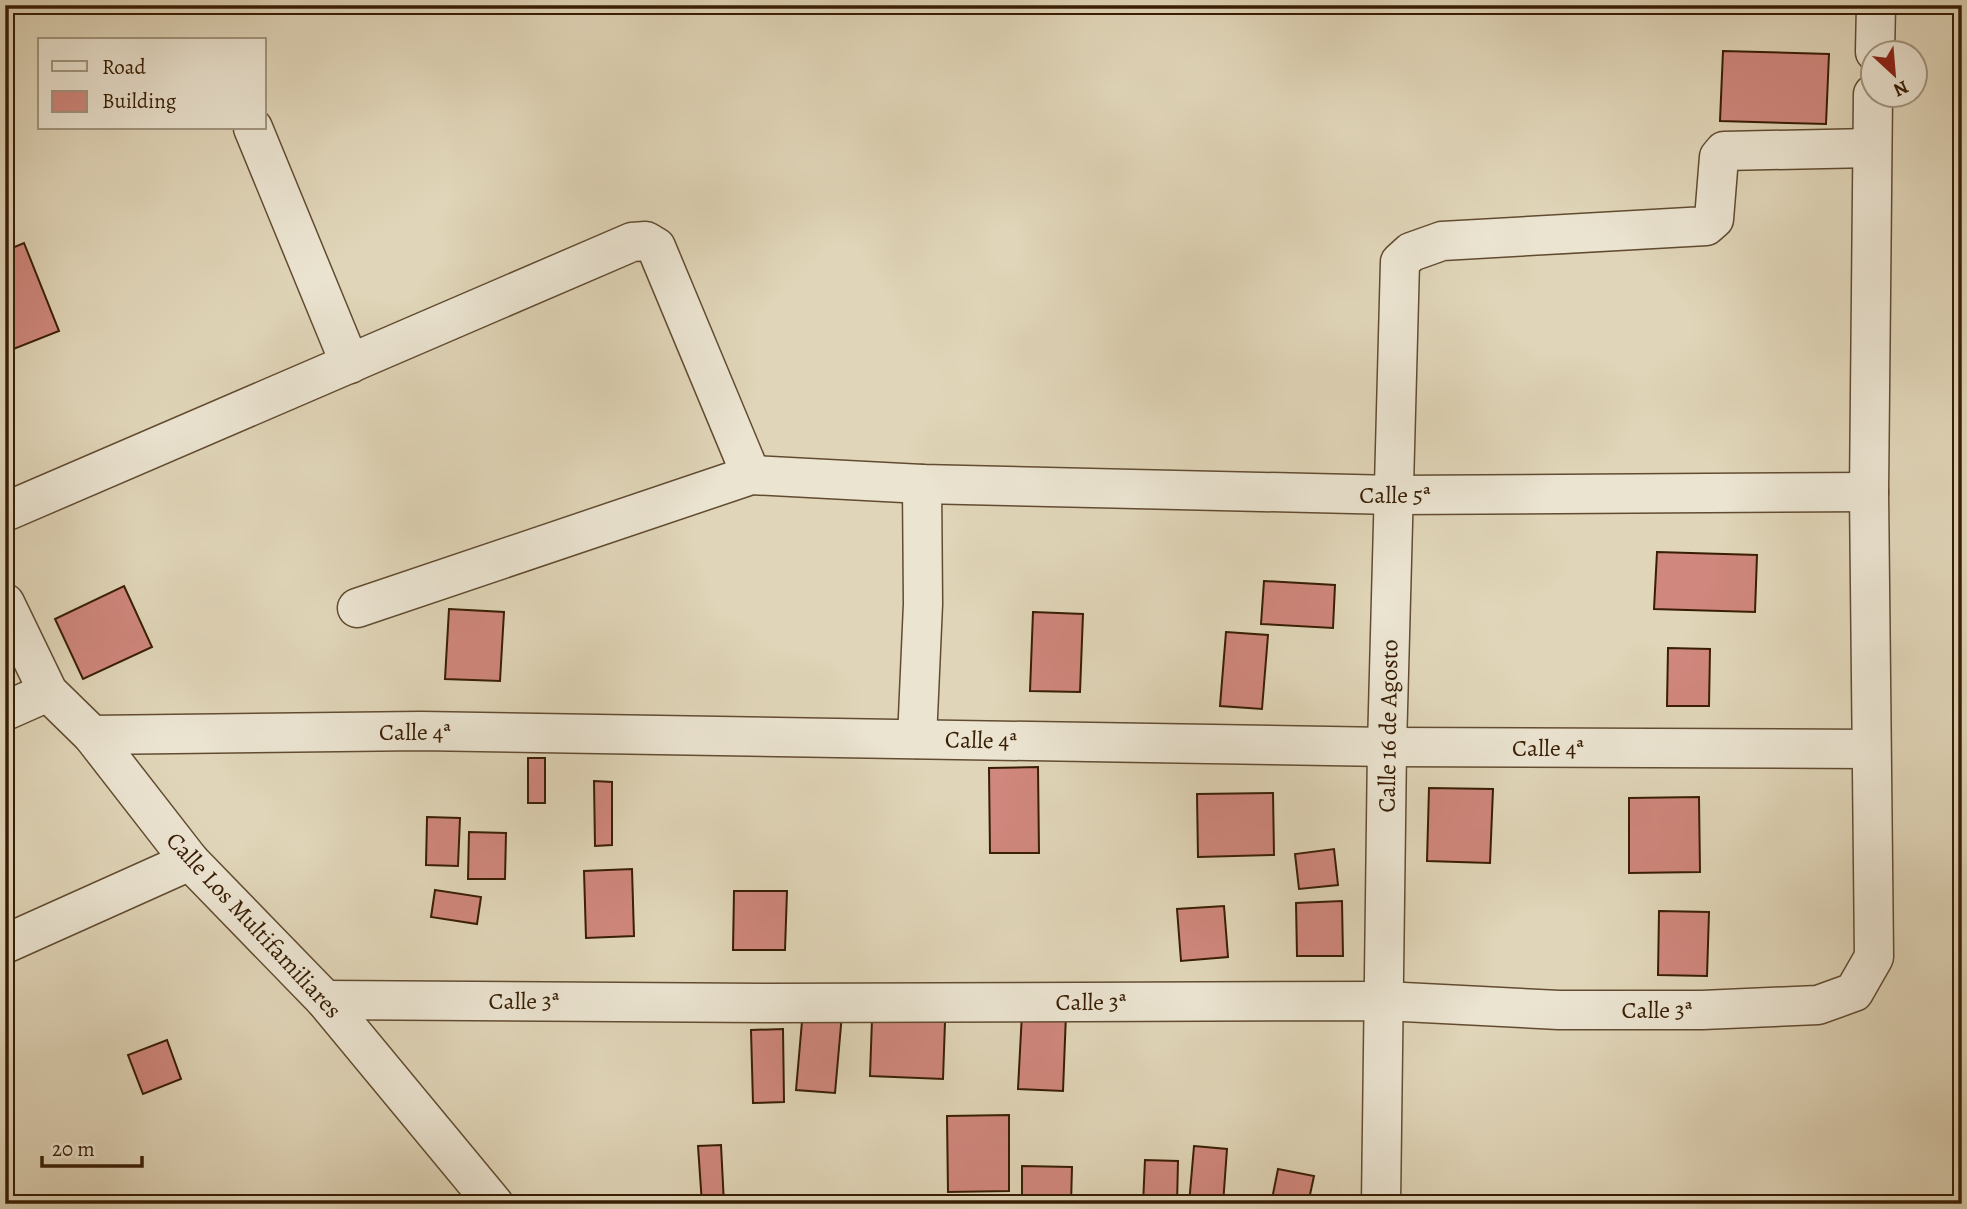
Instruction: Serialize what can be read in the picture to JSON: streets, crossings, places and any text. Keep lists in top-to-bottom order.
{
  "streets": {
    "street": [
      "Calle 5ª",
      "Calle 16 de Agosto",
      "Calle 4ª",
      "Calle Los Multifamiliares",
      "Calle 3ª"
    ]
  },
  "crossings": [
    ["Calle 5ª", "Calle 16 de Agosto"],
    ["Calle 16 de Agosto", "Calle 4ª"],
    ["Calle 16 de Agosto", "Calle 3ª"],
    ["Calle 4ª", "Calle Los Multifamiliares"],
    ["Calle 4ª", "Calle 3ª"],
    ["Calle Los Multifamiliares", "Calle 3ª"]
  ],
  "legend": ["Road", "Building"],
  "scale_bar": "20 m",
  "north": "bottom right"
}
